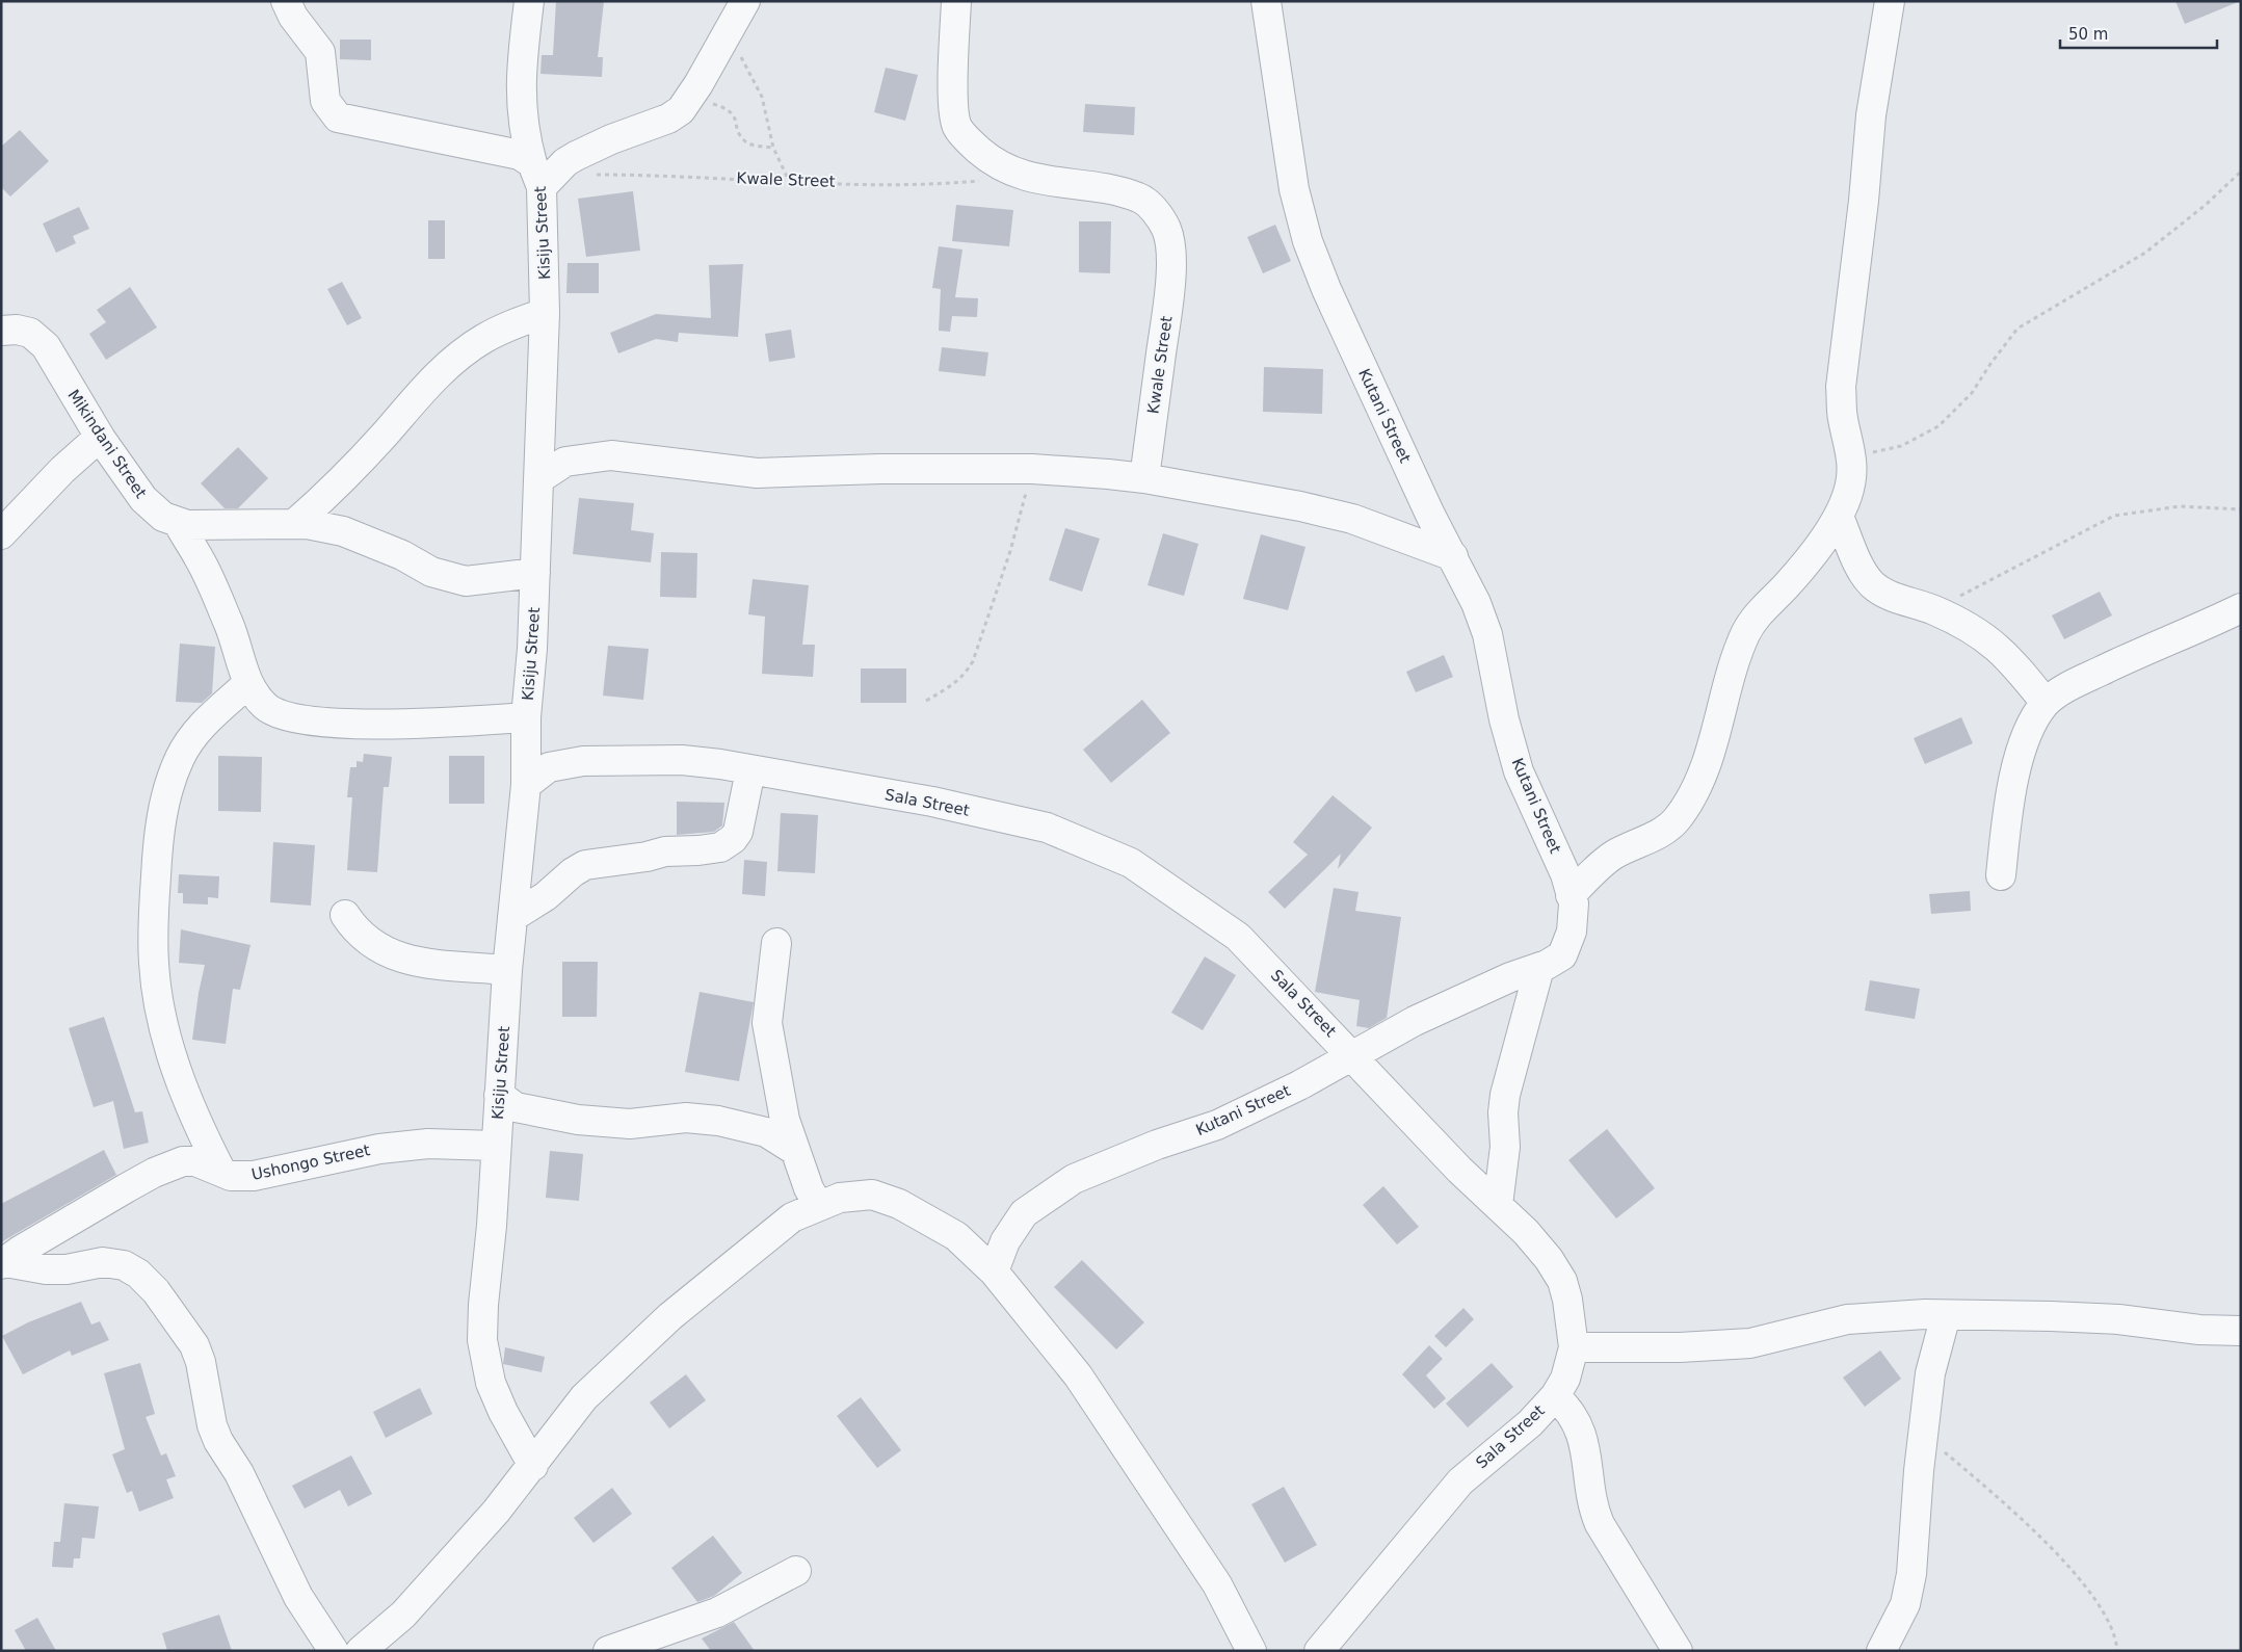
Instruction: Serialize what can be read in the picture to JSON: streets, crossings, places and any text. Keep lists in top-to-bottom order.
{
  "streets": {
    "street": [
      "Kwale Street",
      "Kisiju Street",
      "Kutani Street",
      "Mikindani Street",
      "Sala Street",
      "Ushongo Street"
    ]
  },
  "crossings": [
    ["Kisiju Street", "Mikindani Street"],
    ["Kisiju Street", "Sala Street"],
    ["Kisiju Street", "Ushongo Street"],
    ["Kutani Street", "Sala Street"]
  ],
  "scale_bar": "50 m"
}
